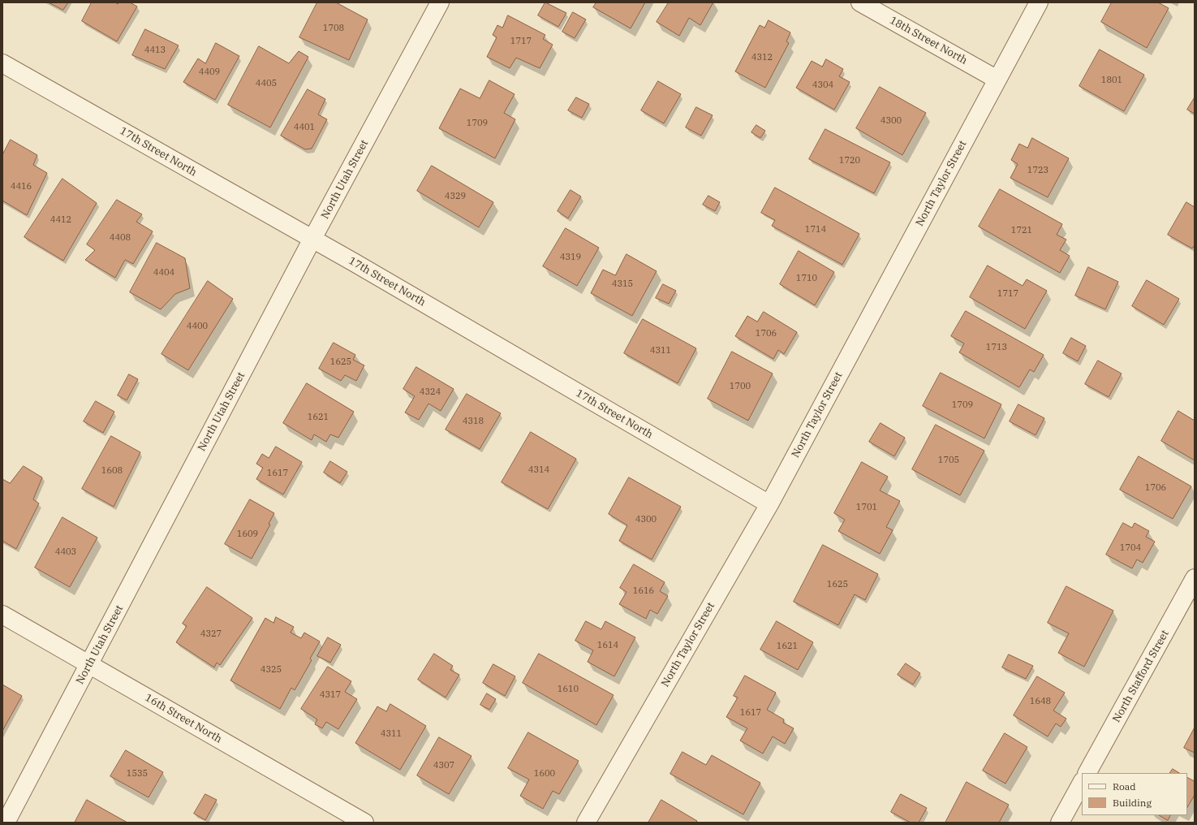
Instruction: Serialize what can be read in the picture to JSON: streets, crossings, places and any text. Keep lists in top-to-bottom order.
{
  "streets": {
    "street": [
      "18th Street North",
      "17th Street North",
      "North Utah Street",
      "North Taylor Street",
      "North Stafford Street",
      "16th Street North"
    ]
  },
  "crossings": [
    ["18th Street North", "North Taylor Street"],
    ["17th Street North", "North Utah Street"],
    ["17th Street North", "North Taylor Street"],
    ["North Utah Street", "16th Street North"]
  ],
  "house_numbers": [
    "1708",
    "1717",
    "4413",
    "4312",
    "4409",
    "1801",
    "4405",
    "4304",
    "4300",
    "1709",
    "4401",
    "1720",
    "1723",
    "4416",
    "4329",
    "4412",
    "1714",
    "1721",
    "4408",
    "4319",
    "4404",
    "1710",
    "4315",
    "1717",
    "4400",
    "1706",
    "1713",
    "4311",
    "1625",
    "1700",
    "4324",
    "1709",
    "1621",
    "4318",
    "1705",
    "4314",
    "1608",
    "1617",
    "1706",
    "1701",
    "4300",
    "1609",
    "1704",
    "4403",
    "1625",
    "1616",
    "4327",
    "1614",
    "1621",
    "4325",
    "1610",
    "4317",
    "1648",
    "1617",
    "4311",
    "4307",
    "1535",
    "1600"
  ],
  "legend": ["Road", "Building"]
}
